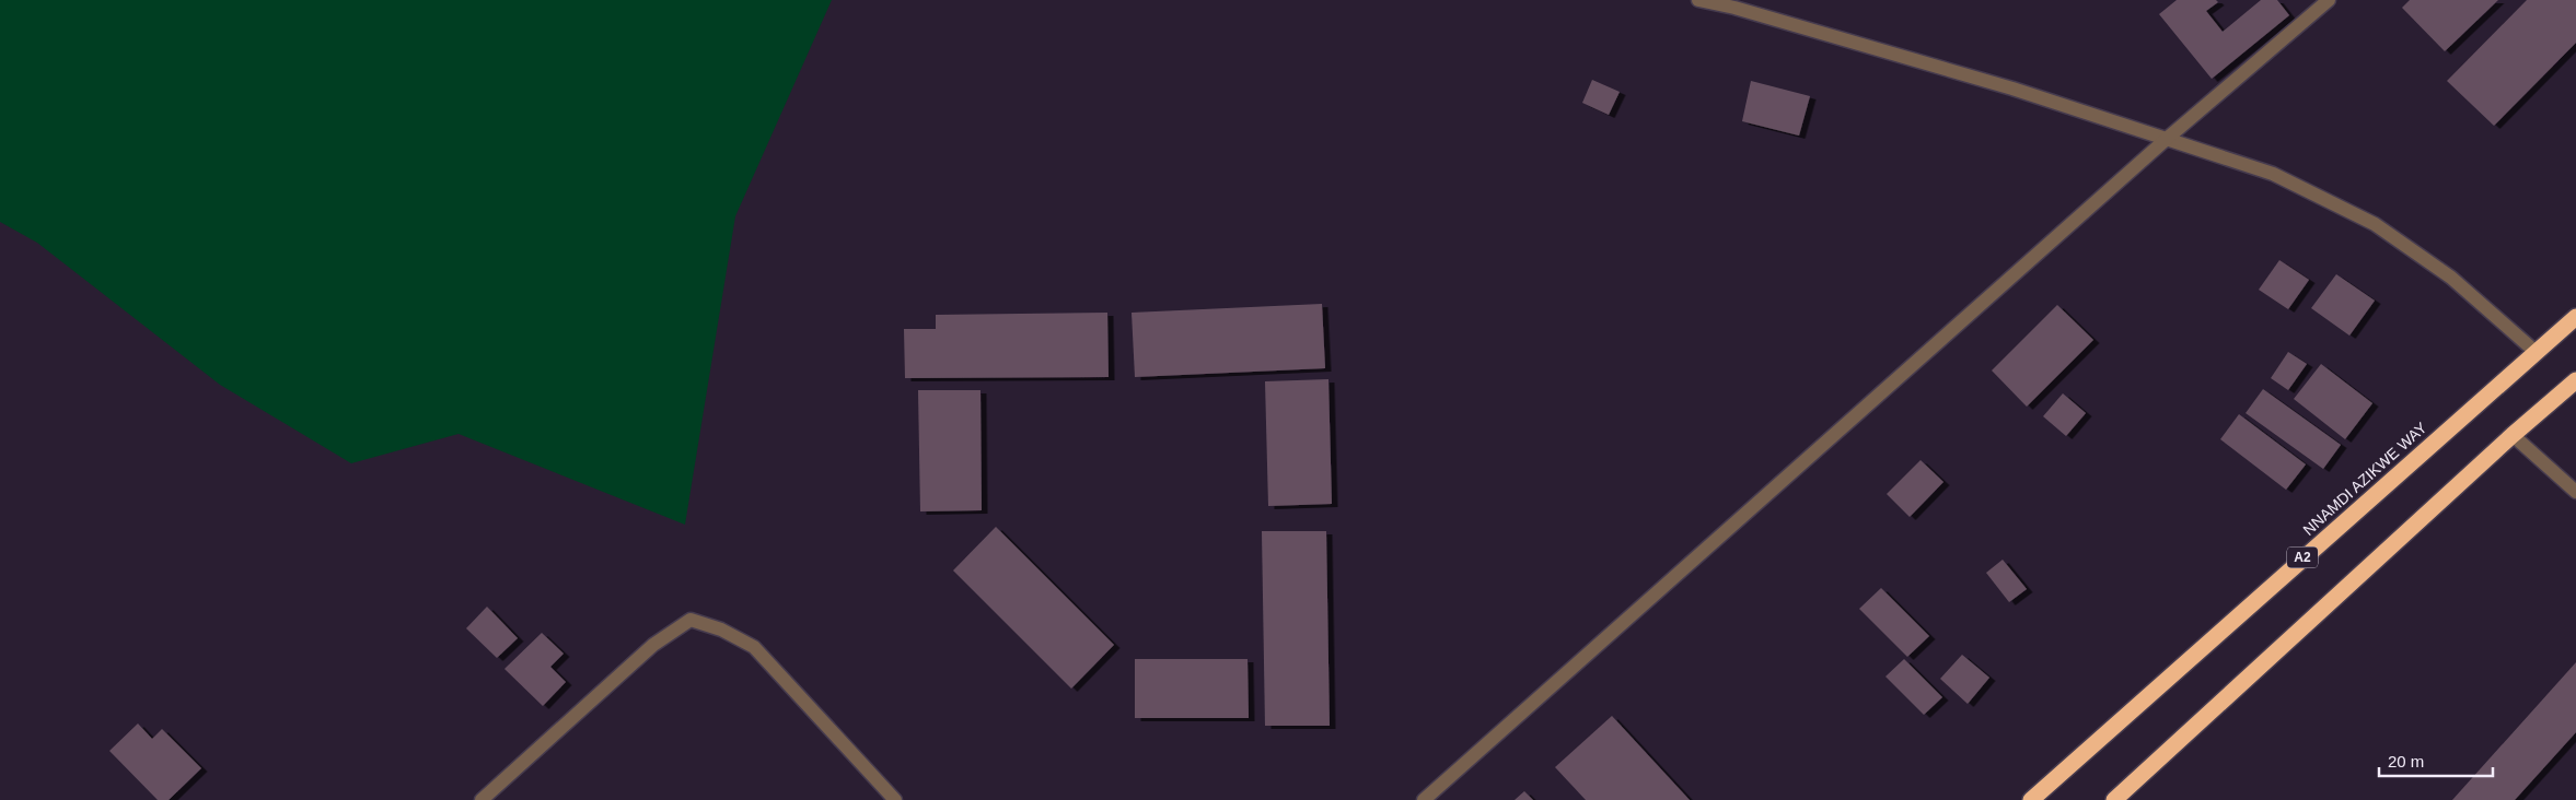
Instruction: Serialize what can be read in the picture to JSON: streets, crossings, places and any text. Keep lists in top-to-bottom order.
{
  "streets": {
    "highway": ["NNAMDI AZIKWE WAY", "A2"]
  },
  "scale_bar": "20 m"
}
